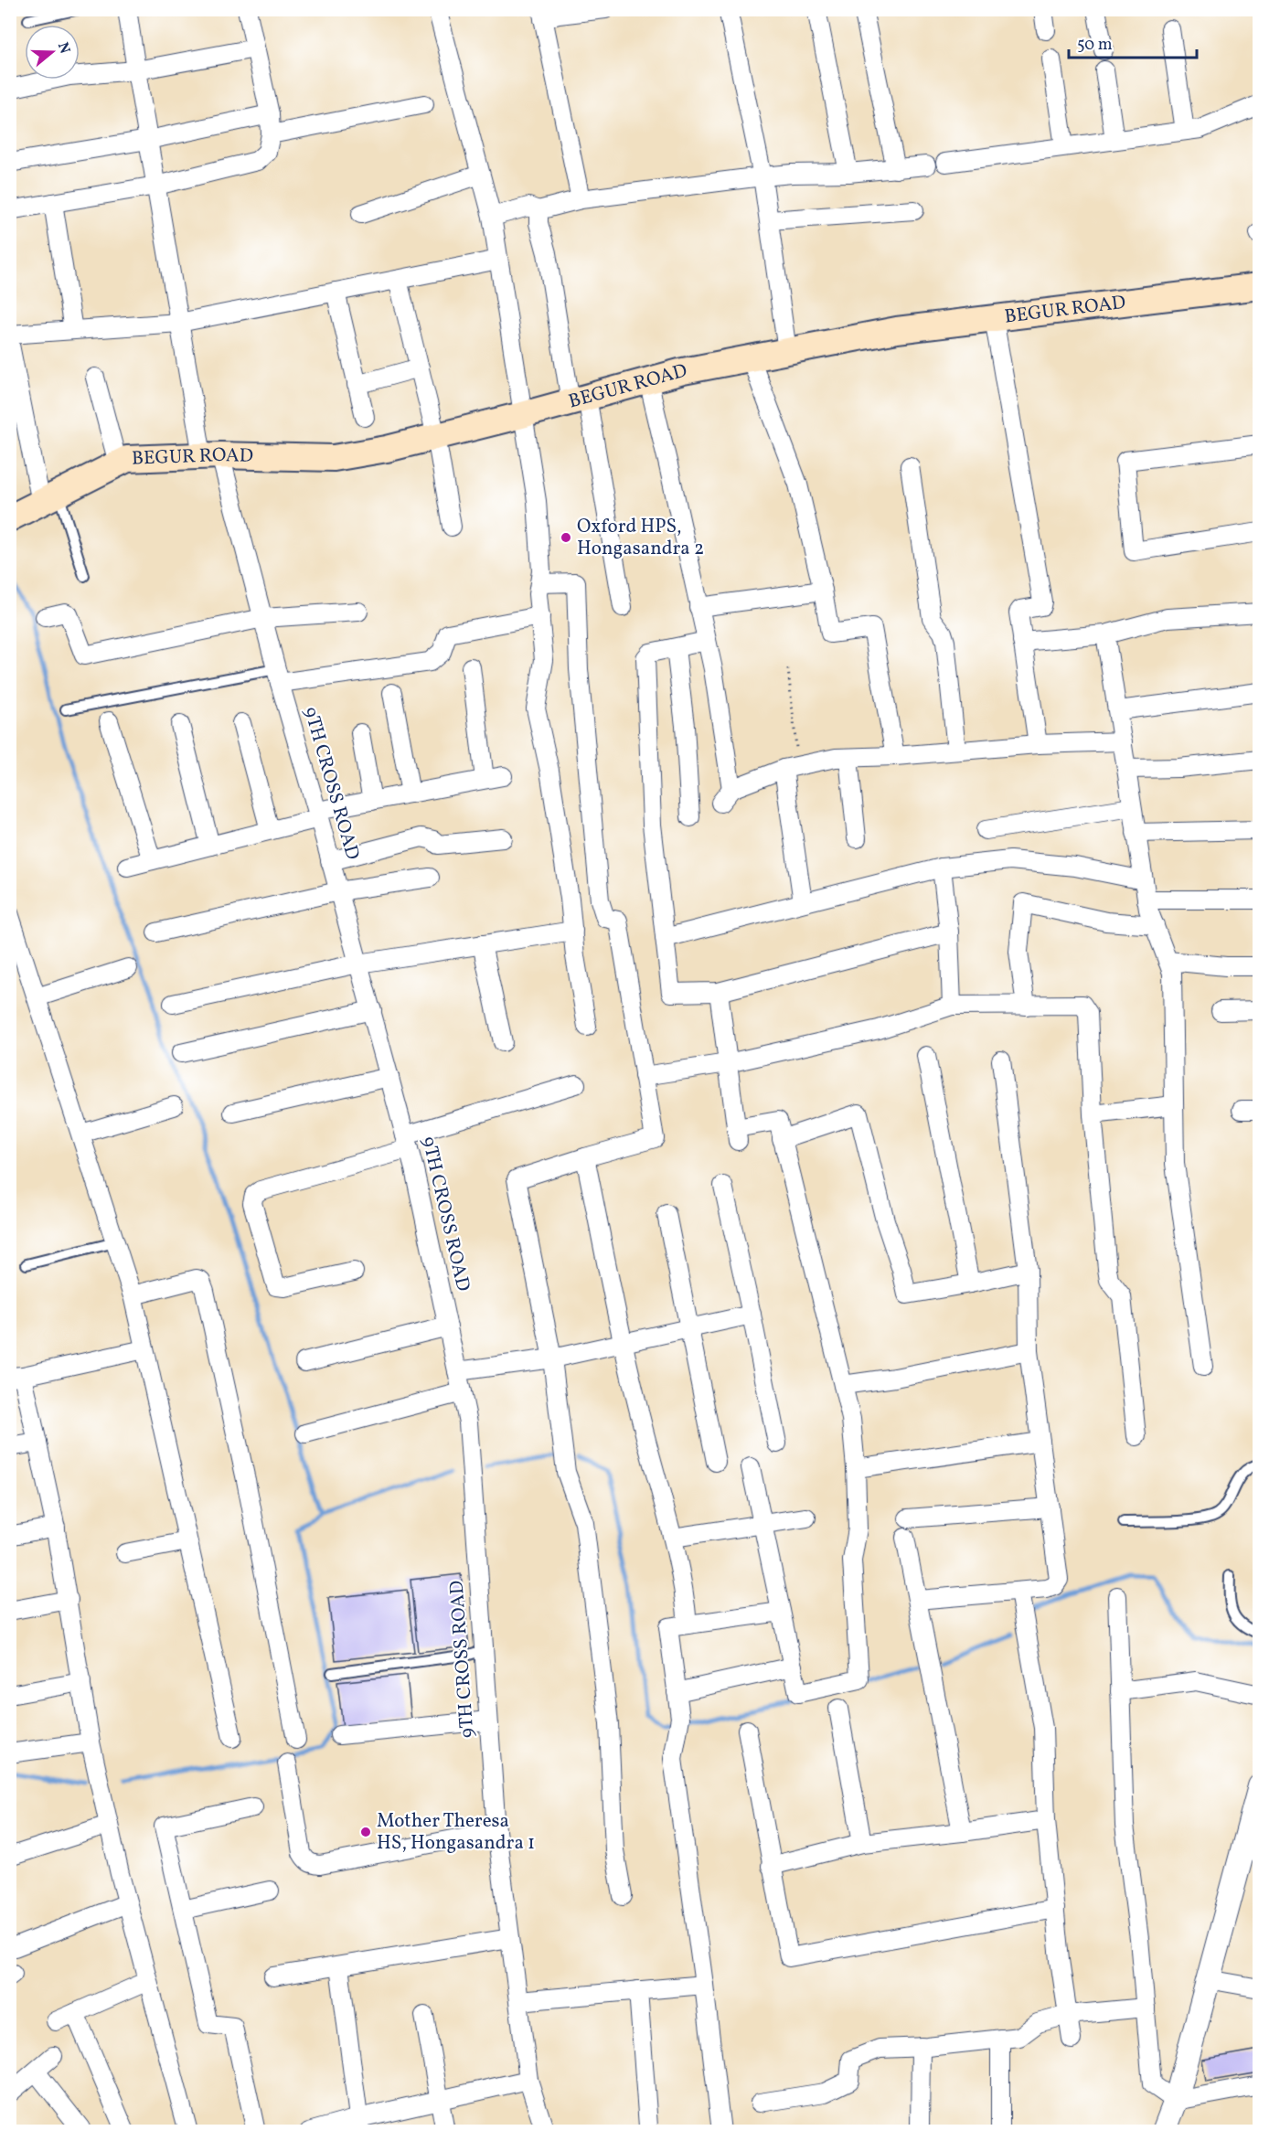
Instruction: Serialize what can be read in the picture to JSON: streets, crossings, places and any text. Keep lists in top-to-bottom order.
{
  "streets": {
    "main road": ["BEGUR ROAD"],
    "street": ["9TH CROSS ROAD"]
  },
  "crossings": [
    ["BEGUR ROAD", "9TH CROSS ROAD"]
  ],
  "places": ["Oxford HPS, Hongasandra 2", "Mother Theresa HS, Hongasandra 1"],
  "scale_bar": "50 m",
  "north": "right"
}
